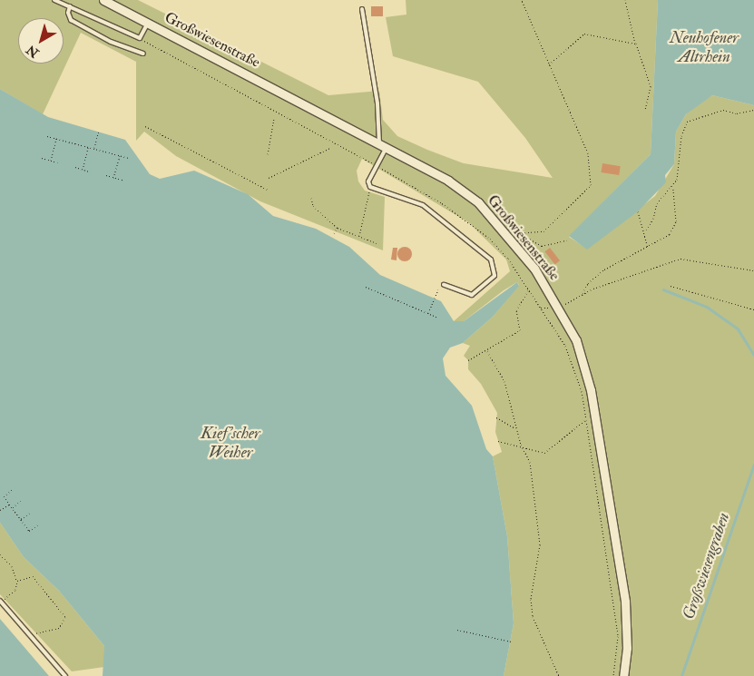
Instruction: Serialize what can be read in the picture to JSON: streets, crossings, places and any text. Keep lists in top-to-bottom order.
{
  "streets": {
    "street": ["Großwiesenstraße"]
  },
  "water": ["Neuhofener Altrhein", "Kief'scher Weiher", "Großwiesengraben"],
  "north": "bottom left"
}
